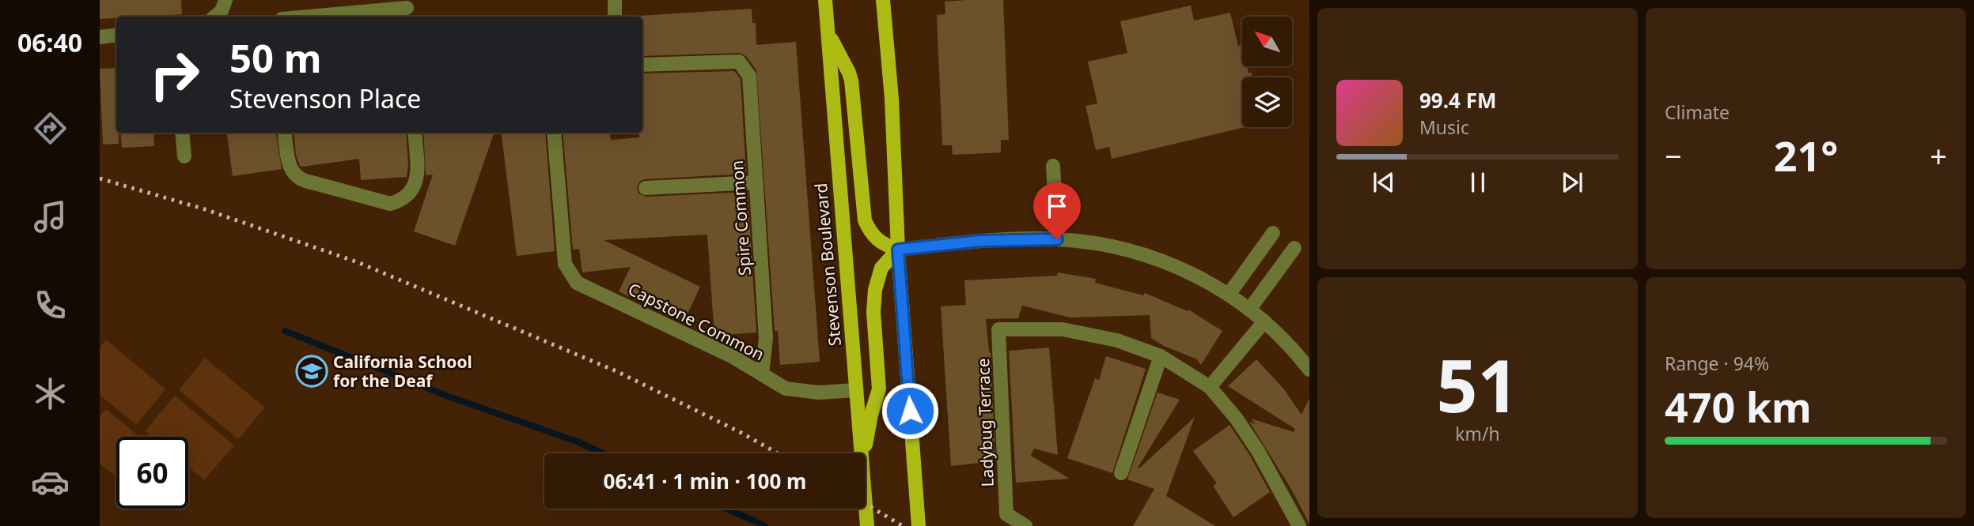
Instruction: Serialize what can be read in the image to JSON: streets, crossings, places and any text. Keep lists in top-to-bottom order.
{
  "streets": {
    "main road": ["Stevenson Boulevard"],
    "street": ["Spire Common", "Capstone Common", "Ladybug Terrace"]
  },
  "crossings": [
    ["Spire Common", "Capstone Common"],
    ["Stevenson Boulevard", "Capstone Common"]
  ],
  "places": {
    "school or university": ["California School for the Deaf"]
  },
  "north": "top left",
  "page": {
    "tabs": "06:40",
    "tile": [
      "Climate",
      ["51", "km/h"],
      ["Range · 94%", "470 km"]
    ],
    "turn": ["50 m", "Stevenson Place"],
    "song": ["99.4 FM", "Music"],
    "heat": ["−", "21°", "+"],
    "limit": "60",
    "trip": "06:41 · 1 min · 100 m"
  }
}
